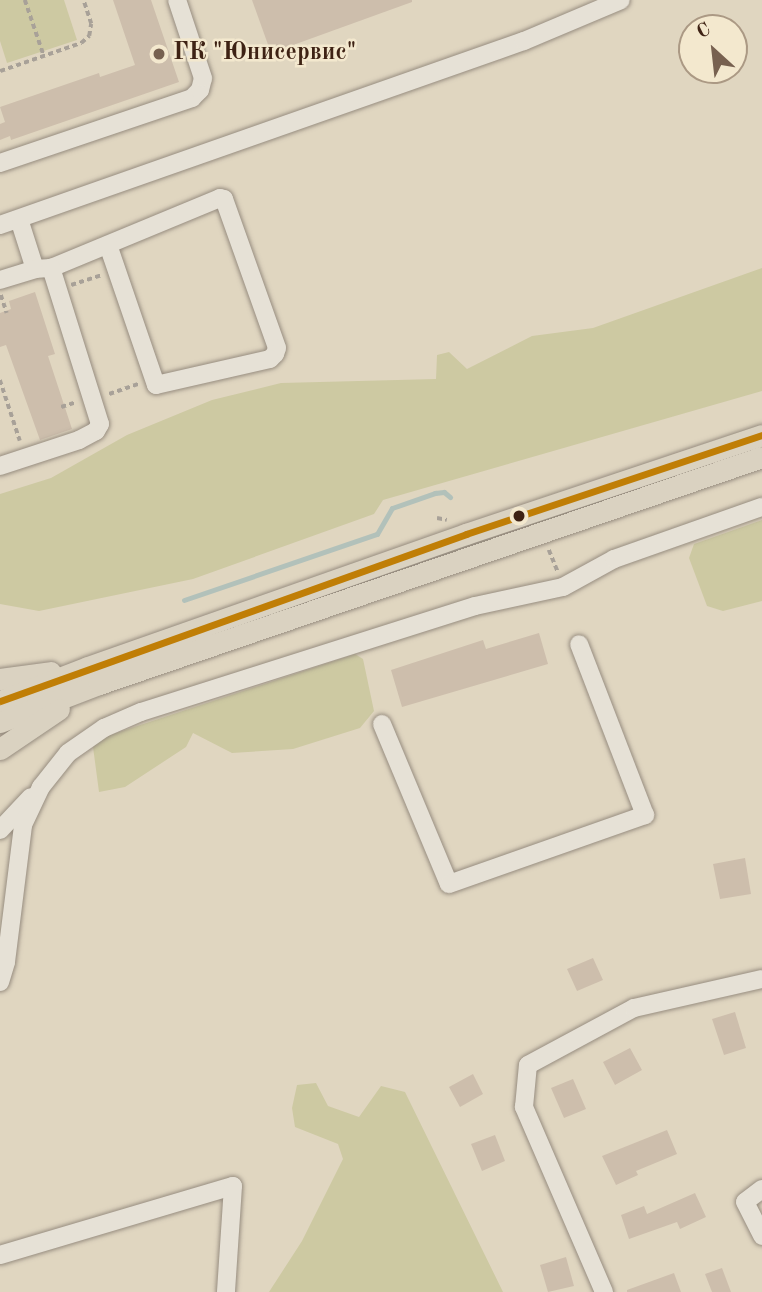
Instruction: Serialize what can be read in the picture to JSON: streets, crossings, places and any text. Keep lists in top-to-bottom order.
{
  "places": ["ГК \"Юнисервис\""],
  "north": "top left"
}
